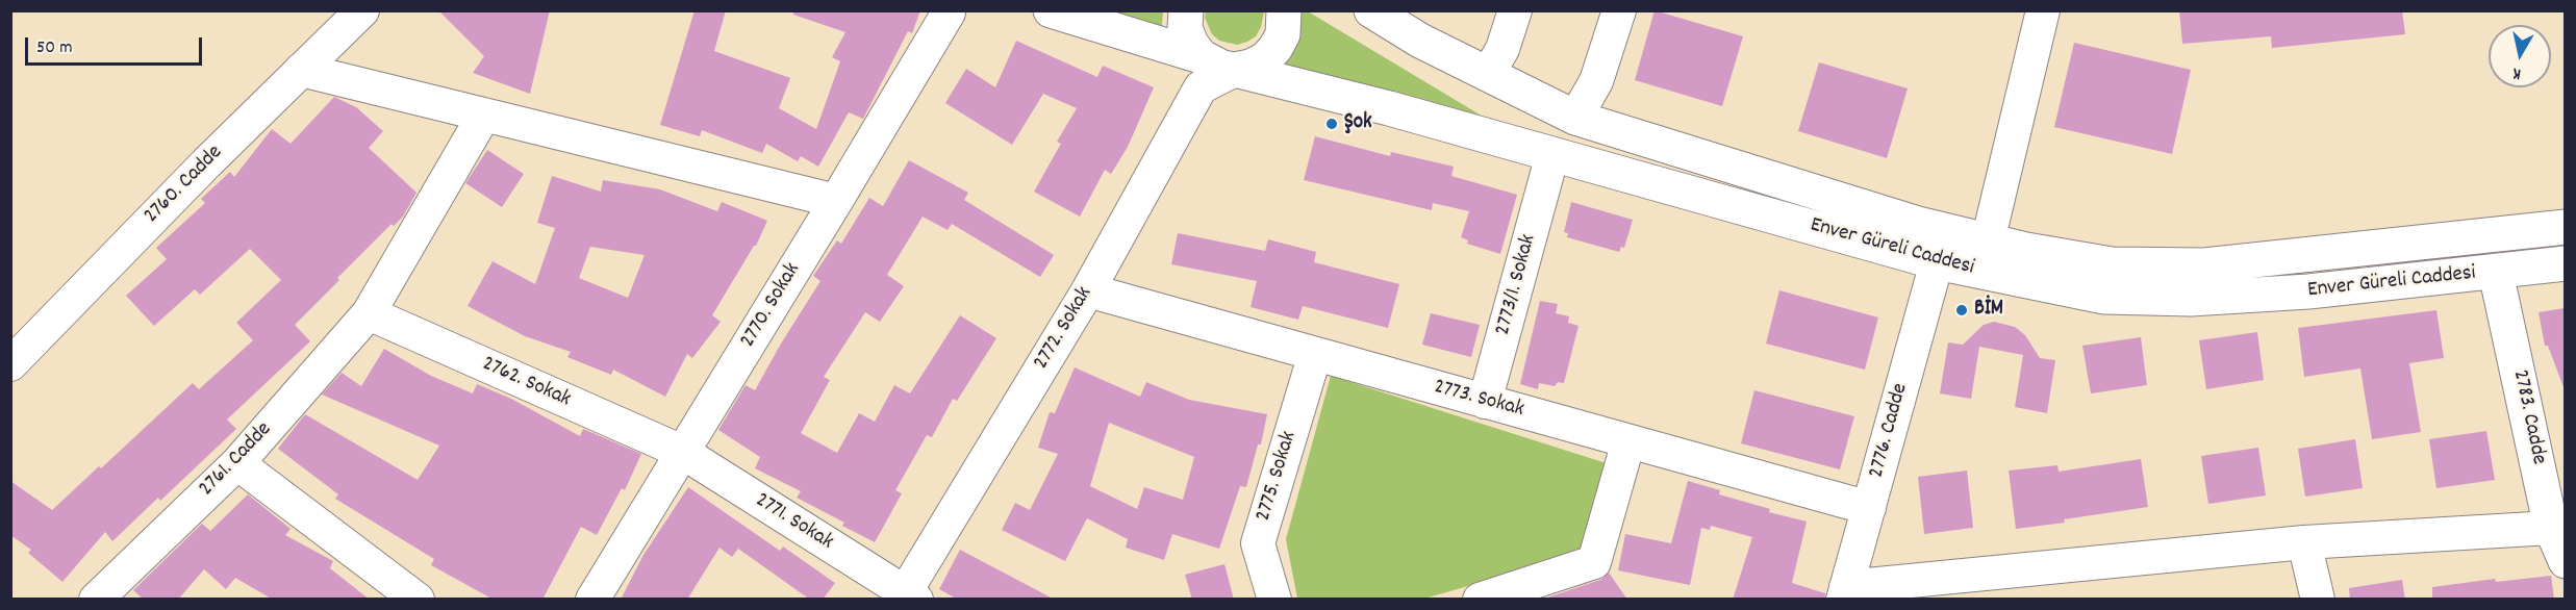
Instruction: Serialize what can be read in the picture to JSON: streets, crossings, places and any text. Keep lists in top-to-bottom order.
{
  "streets": {
    "main road": ["Enver Güreli Caddesi", "2783. Cadde"],
    "street": [
      "2760. Cadde",
      "2773/1. Sokak",
      "2770. Sokak",
      "2772. Sokak",
      "2762. Sokak",
      "2773. Sokak",
      "2776. Cadde",
      "2761. Cadde",
      "2775. Sokak",
      "2771. Sokak"
    ]
  },
  "crossings": [
    ["Enver Güreli Caddesi", "2772. Sokak"],
    ["Enver Güreli Caddesi", "2783. Cadde"],
    ["Enver Güreli Caddesi", "2776. Cadde"],
    ["2773/1. Sokak", "2773. Sokak"],
    ["2770. Sokak", "2762. Sokak"],
    ["2770. Sokak", "2771. Sokak"],
    ["2772. Sokak", "2773. Sokak"],
    ["2772. Sokak", "2771. Sokak"],
    ["2762. Sokak", "2761. Cadde"],
    ["2762. Sokak", "2771. Sokak"],
    ["2773. Sokak", "2776. Cadde"],
    ["2773. Sokak", "2775. Sokak"]
  ],
  "places": ["Şok", "BİM"],
  "scale_bar": "50 m",
  "north": "bottom"
}
